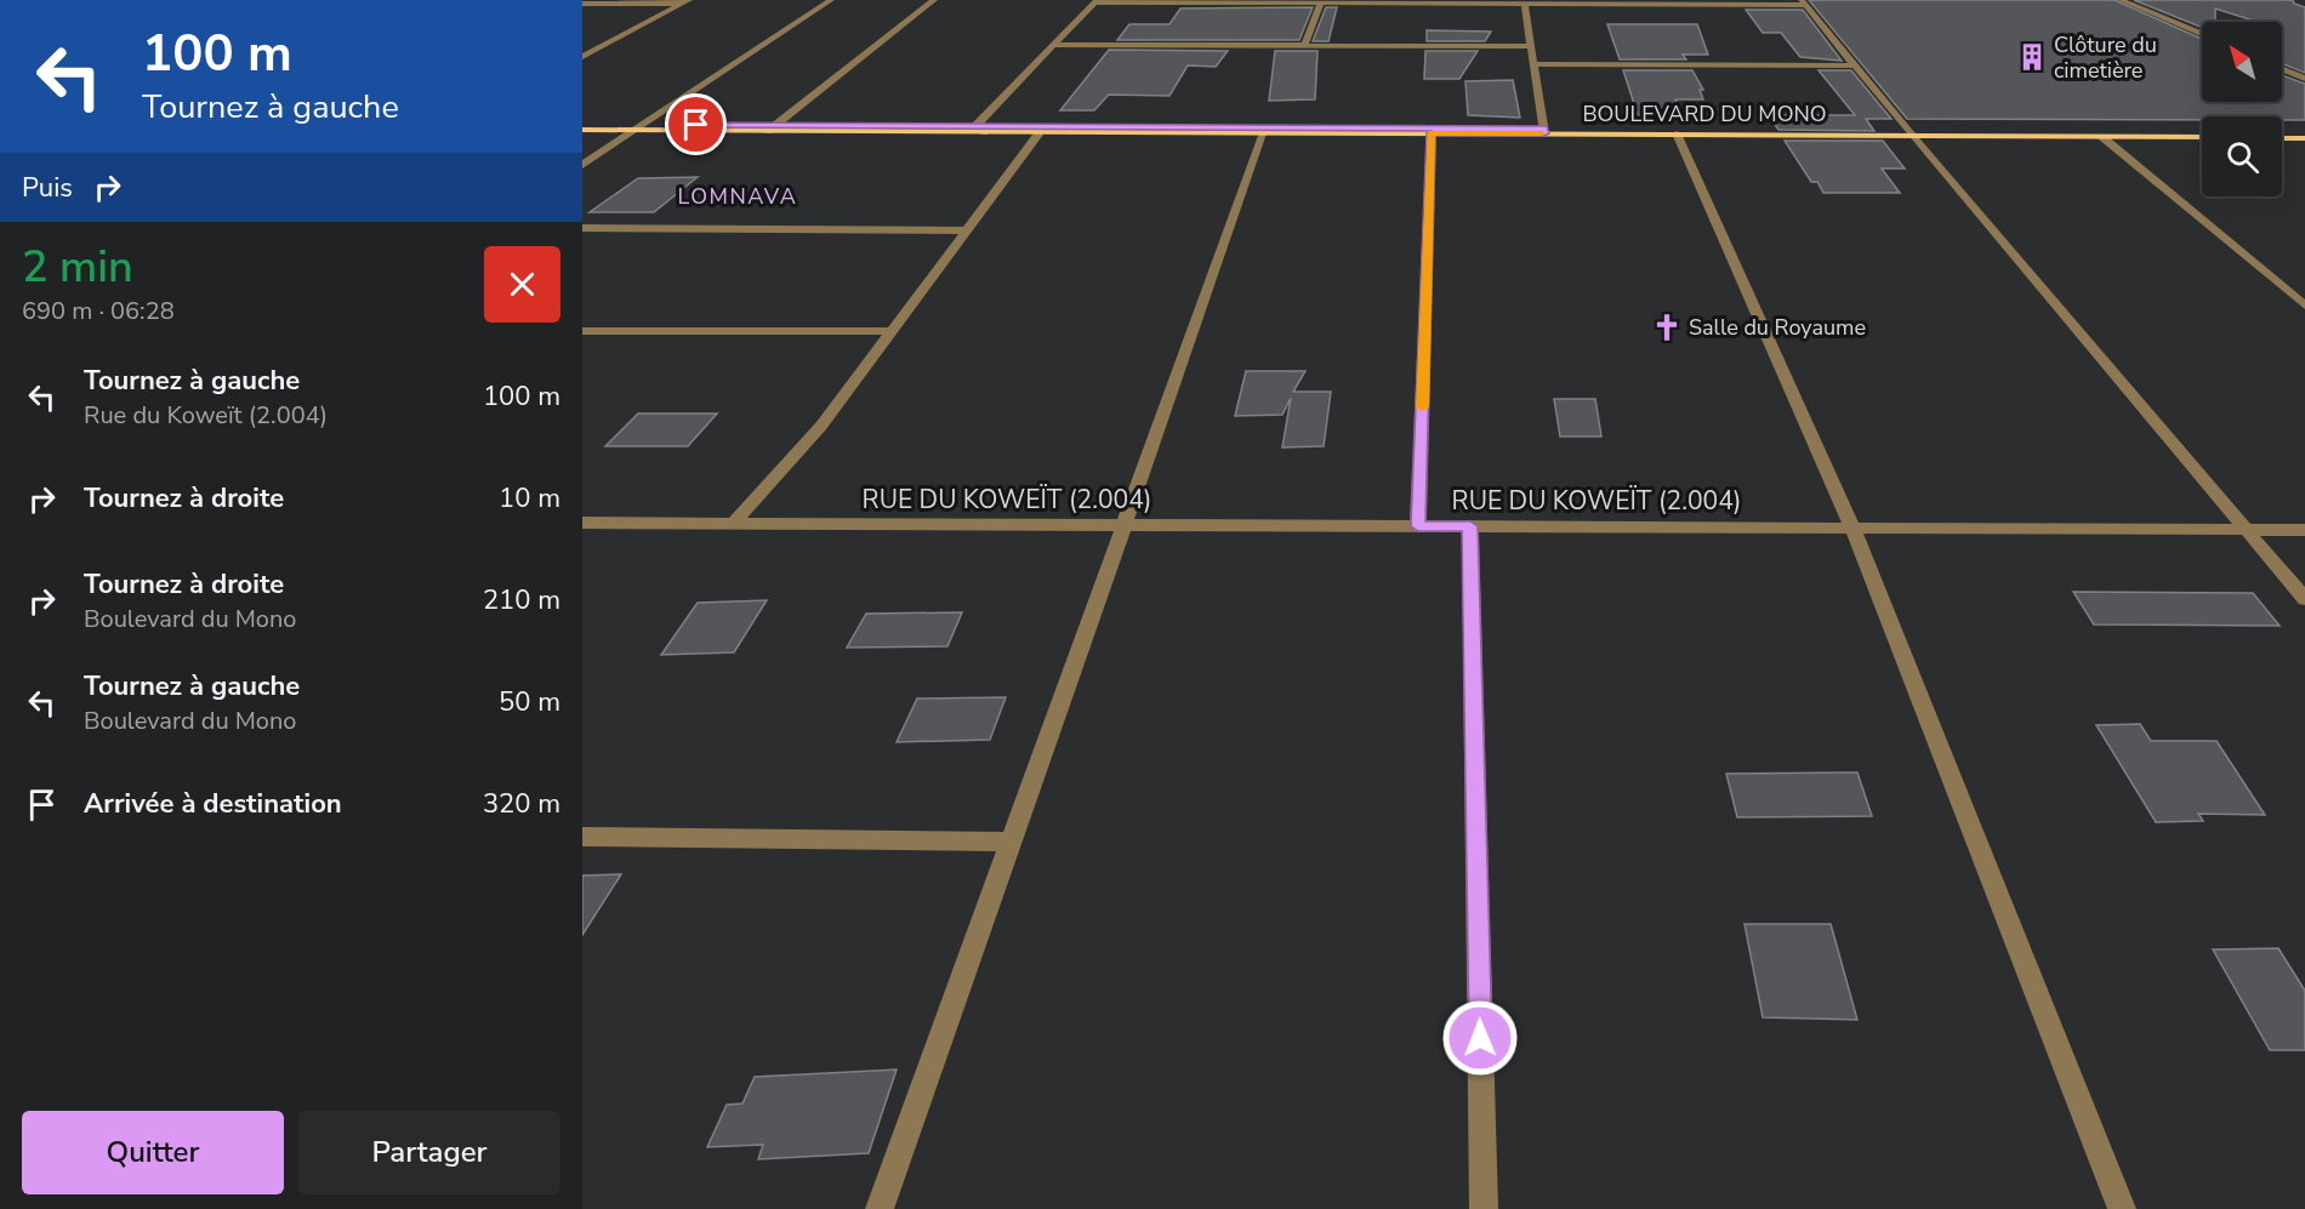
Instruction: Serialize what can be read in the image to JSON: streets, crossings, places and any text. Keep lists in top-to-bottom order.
{
  "streets": {
    "main road": ["BOULEVARD DU MONO"],
    "street": ["RUE DU KOWEÏT (2.004)"]
  },
  "districts": ["LOMNAVA"],
  "places": {
    "building": ["Clôture du cimetière"],
    "church": ["Salle du Royaume"]
  },
  "north": "top left",
  "page": {
    "turn": ["100 m", "Tournez à gauche"],
    "then": "Puis",
    "heading": ["2 min", "690 m · 06:28"],
    "list": [
      {
        "name": "Tournez à gauche",
        "note": "Rue du Koweït (2.004)",
        "value": "100 m"
      },
      {
        "name": "Tournez à droite",
        "value": "10 m"
      },
      {
        "name": "Tournez à droite",
        "note": "Boulevard du Mono",
        "value": "210 m"
      },
      {
        "name": "Tournez à gauche",
        "note": "Boulevard du Mono",
        "value": "50 m"
      },
      {
        "name": "Arrivée à destination",
        "value": "320 m"
      }
    ],
    "buttons": ["Quitter", "Partager"]
  }
}
